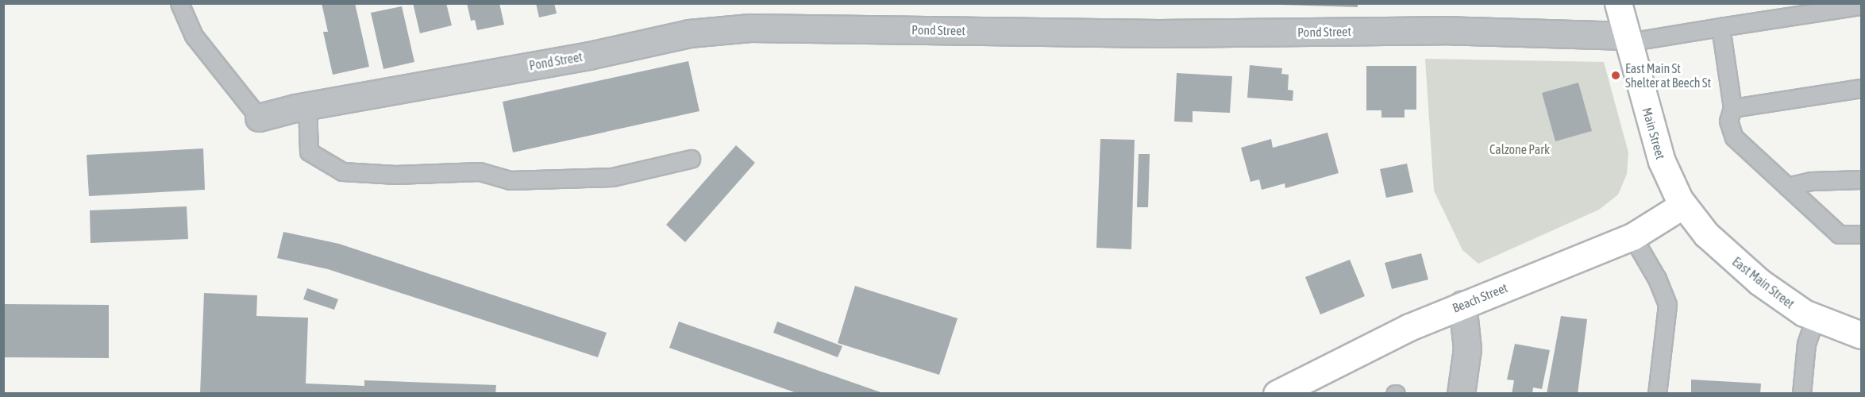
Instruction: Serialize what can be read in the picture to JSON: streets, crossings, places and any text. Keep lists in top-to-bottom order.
{
  "streets": {
    "main road": ["Main Street", "East Main Street", "Beach Street"],
    "street": ["Pond Street"]
  },
  "crossings": [
    ["Pond Street", "Main Street"],
    ["Main Street", "East Main Street"],
    ["Main Street", "Beach Street"],
    ["East Main Street", "Beach Street"]
  ],
  "parks": ["Calzone Park"],
  "places": ["East Main St Shelter at Beech St"]
}
